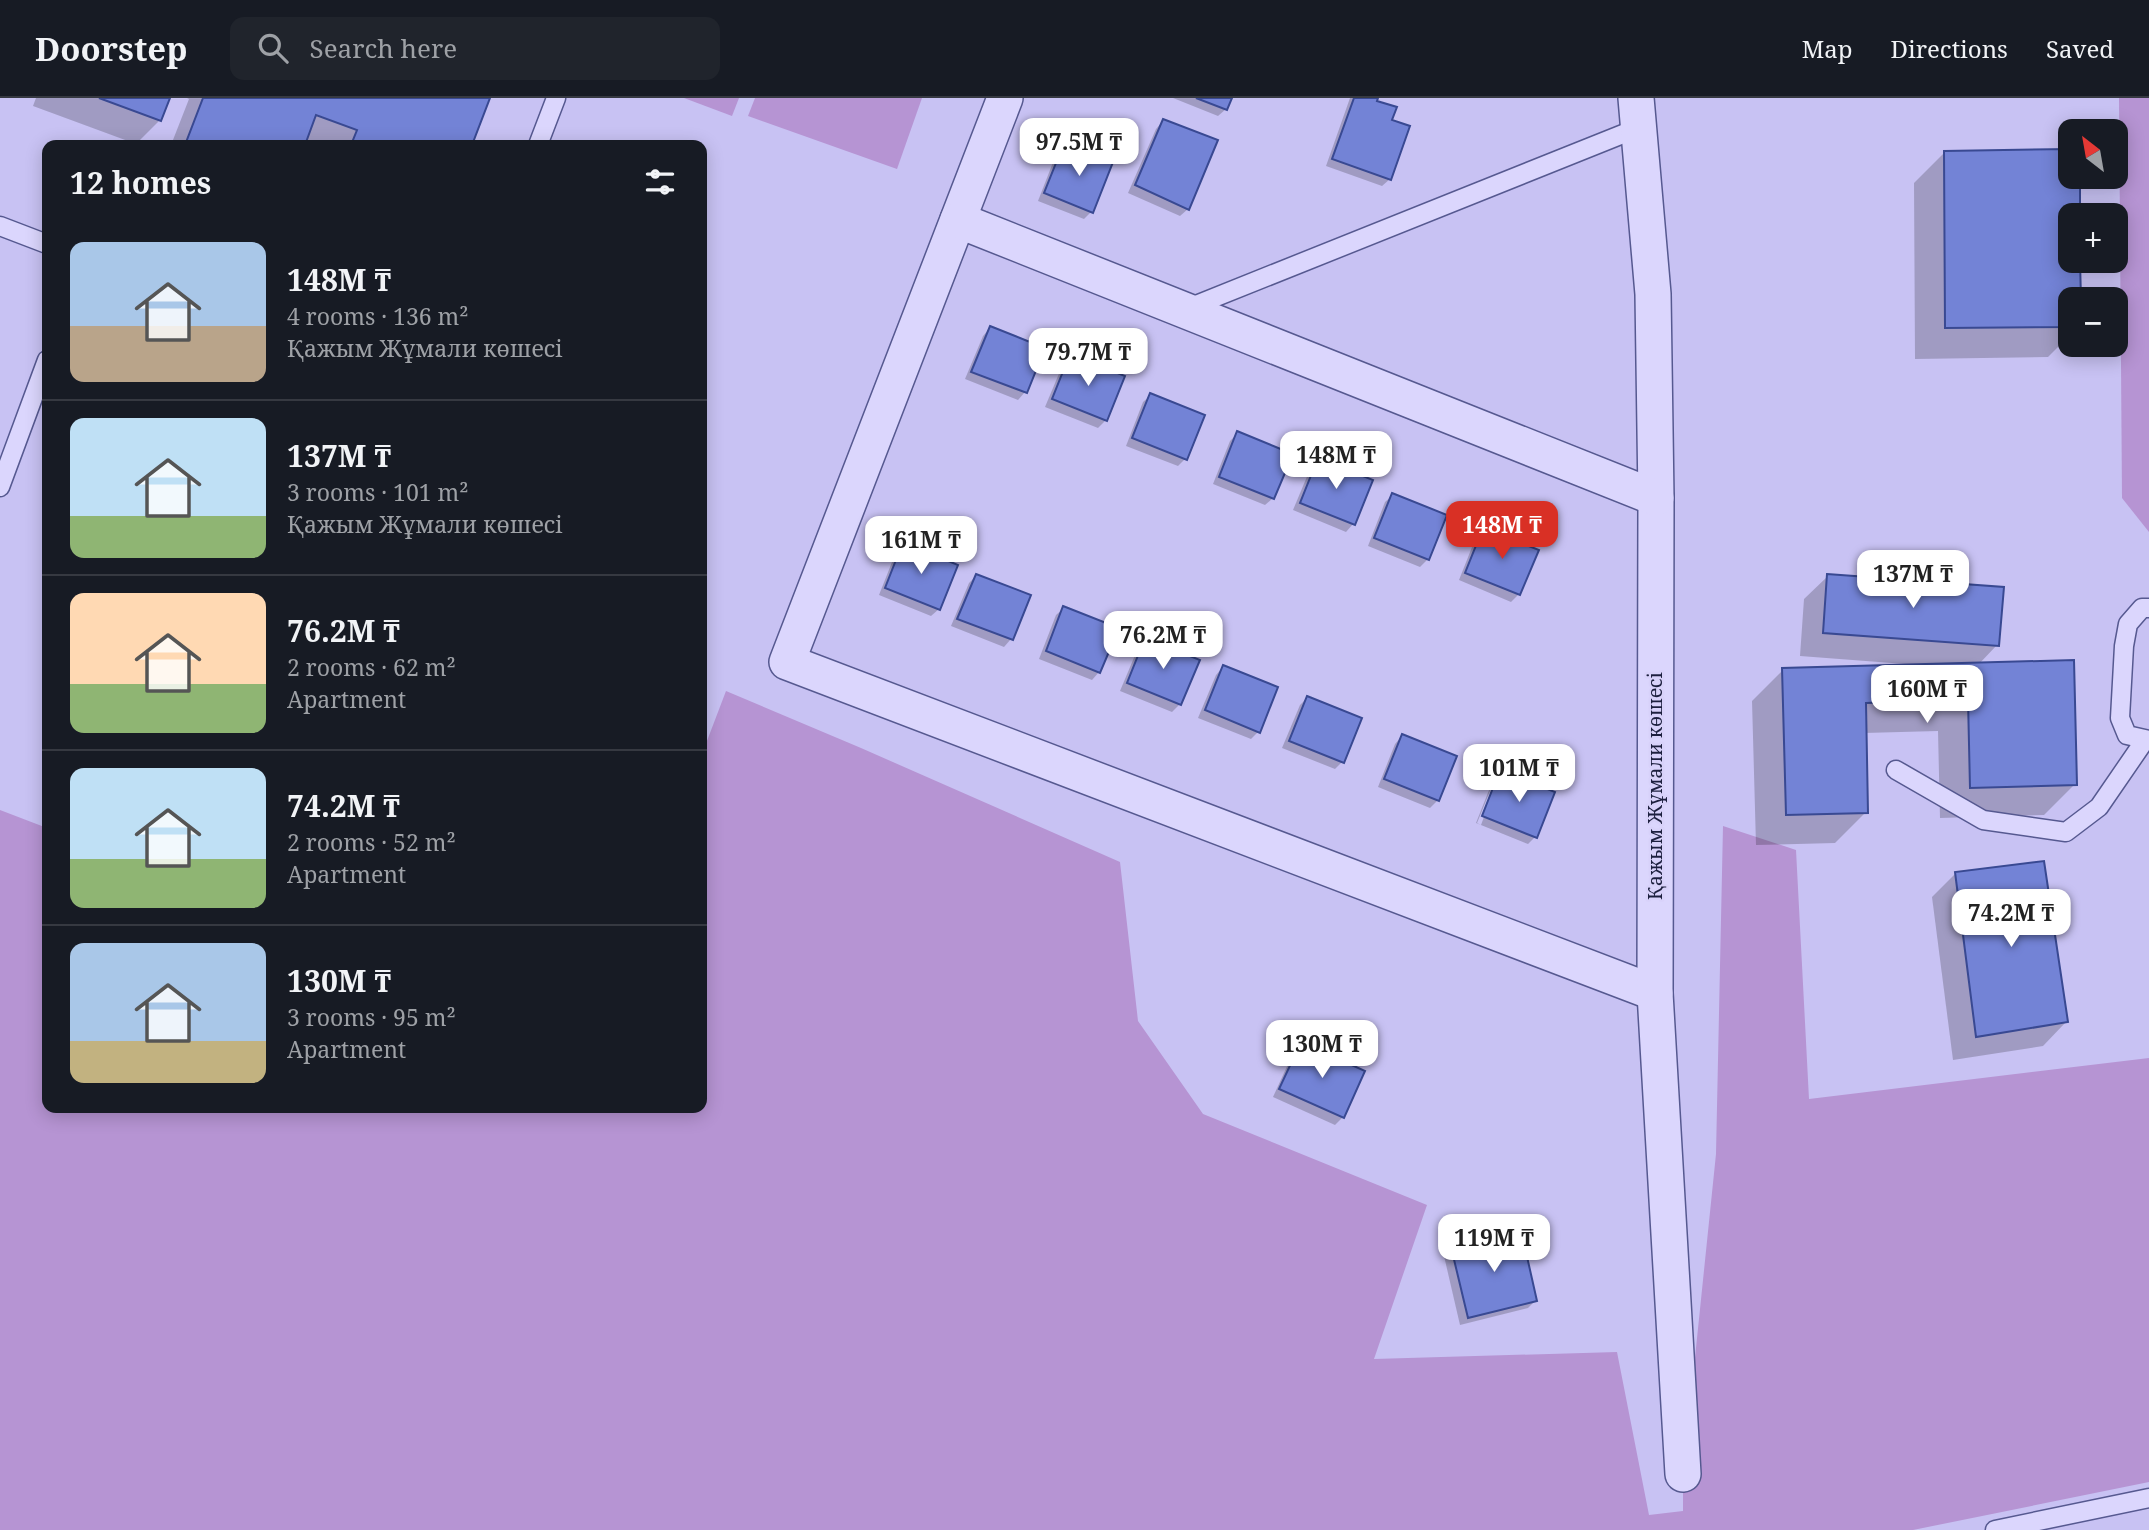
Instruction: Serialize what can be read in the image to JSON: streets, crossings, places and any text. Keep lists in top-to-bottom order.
{
  "streets": {
    "street": ["Қажым Жұмали көшесі"]
  },
  "north": "top left",
  "page": {
    "header": "Doorstep",
    "search": "Search here",
    "nav": ["Map", "Directions", "Saved"],
    "price": [
      "97.5M ₸",
      "79.7M ₸",
      "148M ₸",
      "148M ₸",
      "161M ₸",
      "137M ₸",
      "76.2M ₸",
      "160M ₸",
      "101M ₸",
      "74.2M ₸",
      "130M ₸",
      "119M ₸"
    ],
    "map_buttons": ["+", "−"],
    "heading": "12 homes",
    "list": [
      {
        "name": "148M ₸",
        "note": "4 rooms · 136 m² · Қажым Жұмали көшесі"
      },
      {
        "name": "137M ₸",
        "note": "3 rooms · 101 m² · Қажым Жұмали көшесі"
      },
      {
        "name": "76.2M ₸",
        "note": "2 rooms · 62 m² · Apartment"
      },
      {
        "name": "74.2M ₸",
        "note": "2 rooms · 52 m² · Apartment"
      },
      {
        "name": "130M ₸",
        "note": "3 rooms · 95 m² · Apartment"
      }
    ]
  }
}
